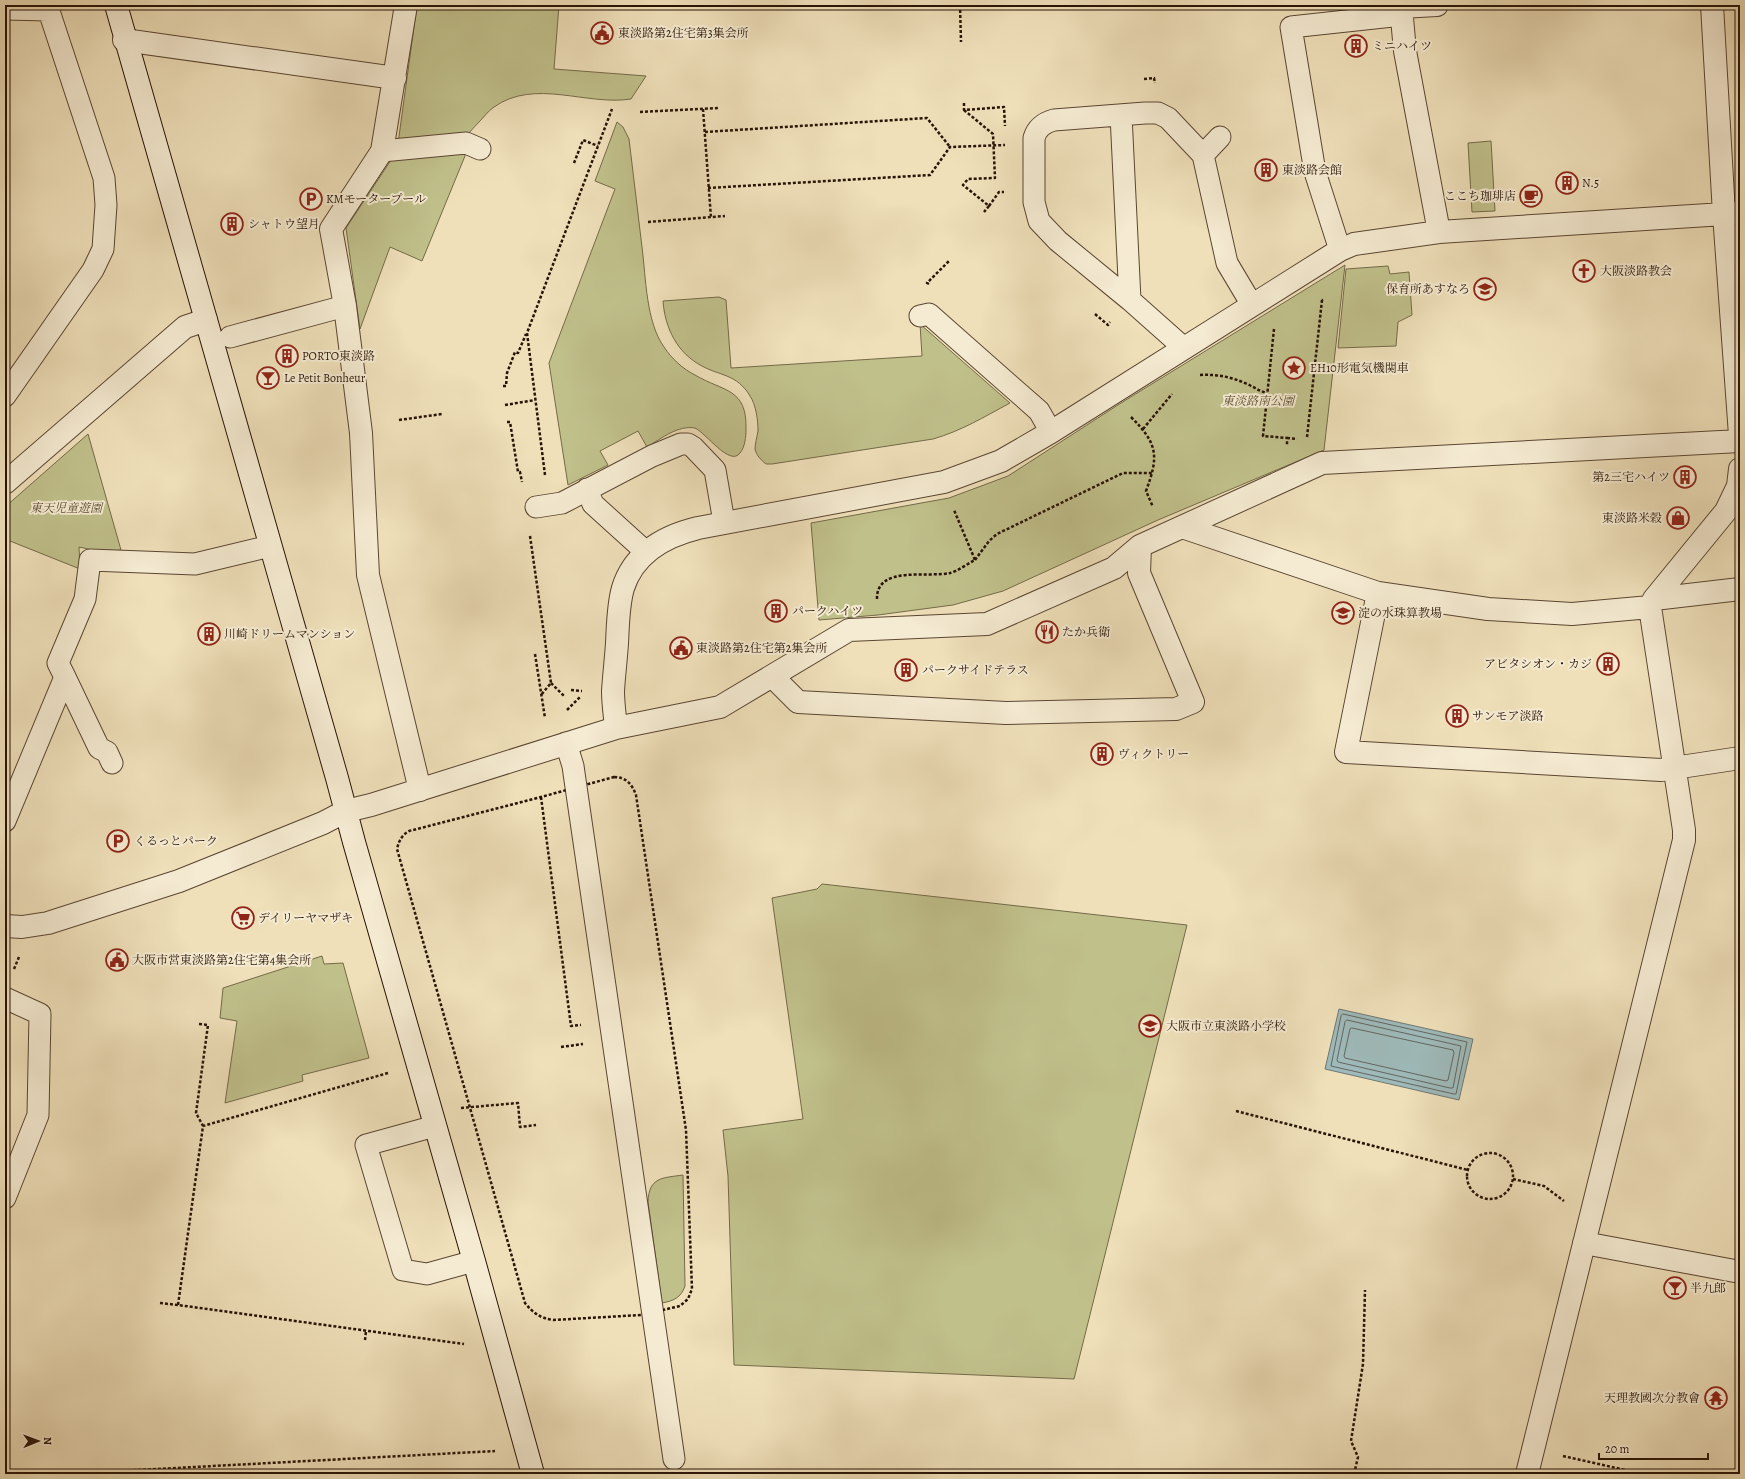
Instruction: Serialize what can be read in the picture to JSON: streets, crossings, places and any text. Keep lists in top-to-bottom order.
{
  "parks": ["東淡路南公園", "東天児童遊園"],
  "places": {
    "public building": ["東淡路第2住宅第3集会所", "東淡路第2住宅第2集会所", "大阪市営東淡路第2住宅第4集会所"],
    "building": [
      "ミニハイツ",
      "東淡路会館",
      "N.5",
      "シャトウ望月",
      "PORTO東淡路",
      "第2三宅ハイツ",
      "パークハイツ",
      "川崎ドリームマンション",
      "アビタシオン・カジ",
      "パークサイドテラス",
      "サンモア淡路",
      "ヴィクトリー"
    ],
    "cafe": ["ここち珈琲店"],
    "parking": ["KMモータープール", "くるっとパーク"],
    "church": ["大阪淡路教会"],
    "school or university": ["保育所あすなろ", "淀の水珠算教場", "大阪市立東淡路小学校"],
    "place": ["EH10形電気機関車"],
    "bar": ["Le Petit Bonheur", "半九郎"],
    "shop": ["東淡路米穀"],
    "restaurant": ["たか兵衛"],
    "supermarket": ["デイリーヤマザキ"],
    "temple": ["天理教國次分教會"]
  },
  "scale_bar": "20 m",
  "north": "right"
}
